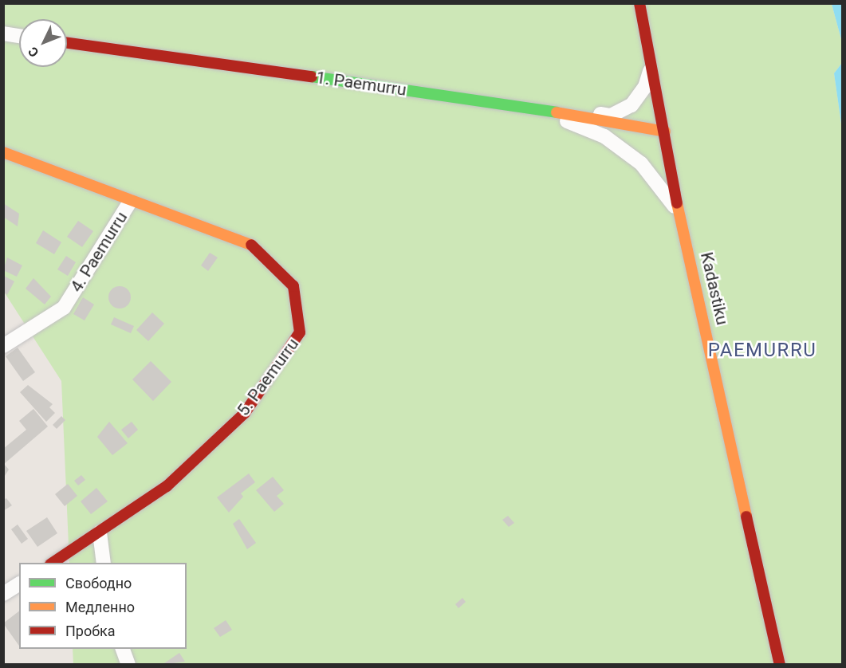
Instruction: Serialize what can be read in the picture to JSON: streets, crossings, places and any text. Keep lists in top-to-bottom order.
{
  "streets": {
    "street": [
      "1. Paemurru",
      "4. Paemurru",
      "Kadastiku",
      "5. Paemurru"
    ]
  },
  "crossings": [
    ["1. Paemurru", "Kadastiku"],
    ["4. Paemurru", "5. Paemurru"]
  ],
  "districts": ["PAEMURRU"],
  "legend": ["Свободно", "Медленно", "Пробка"],
  "north": "bottom left"
}
